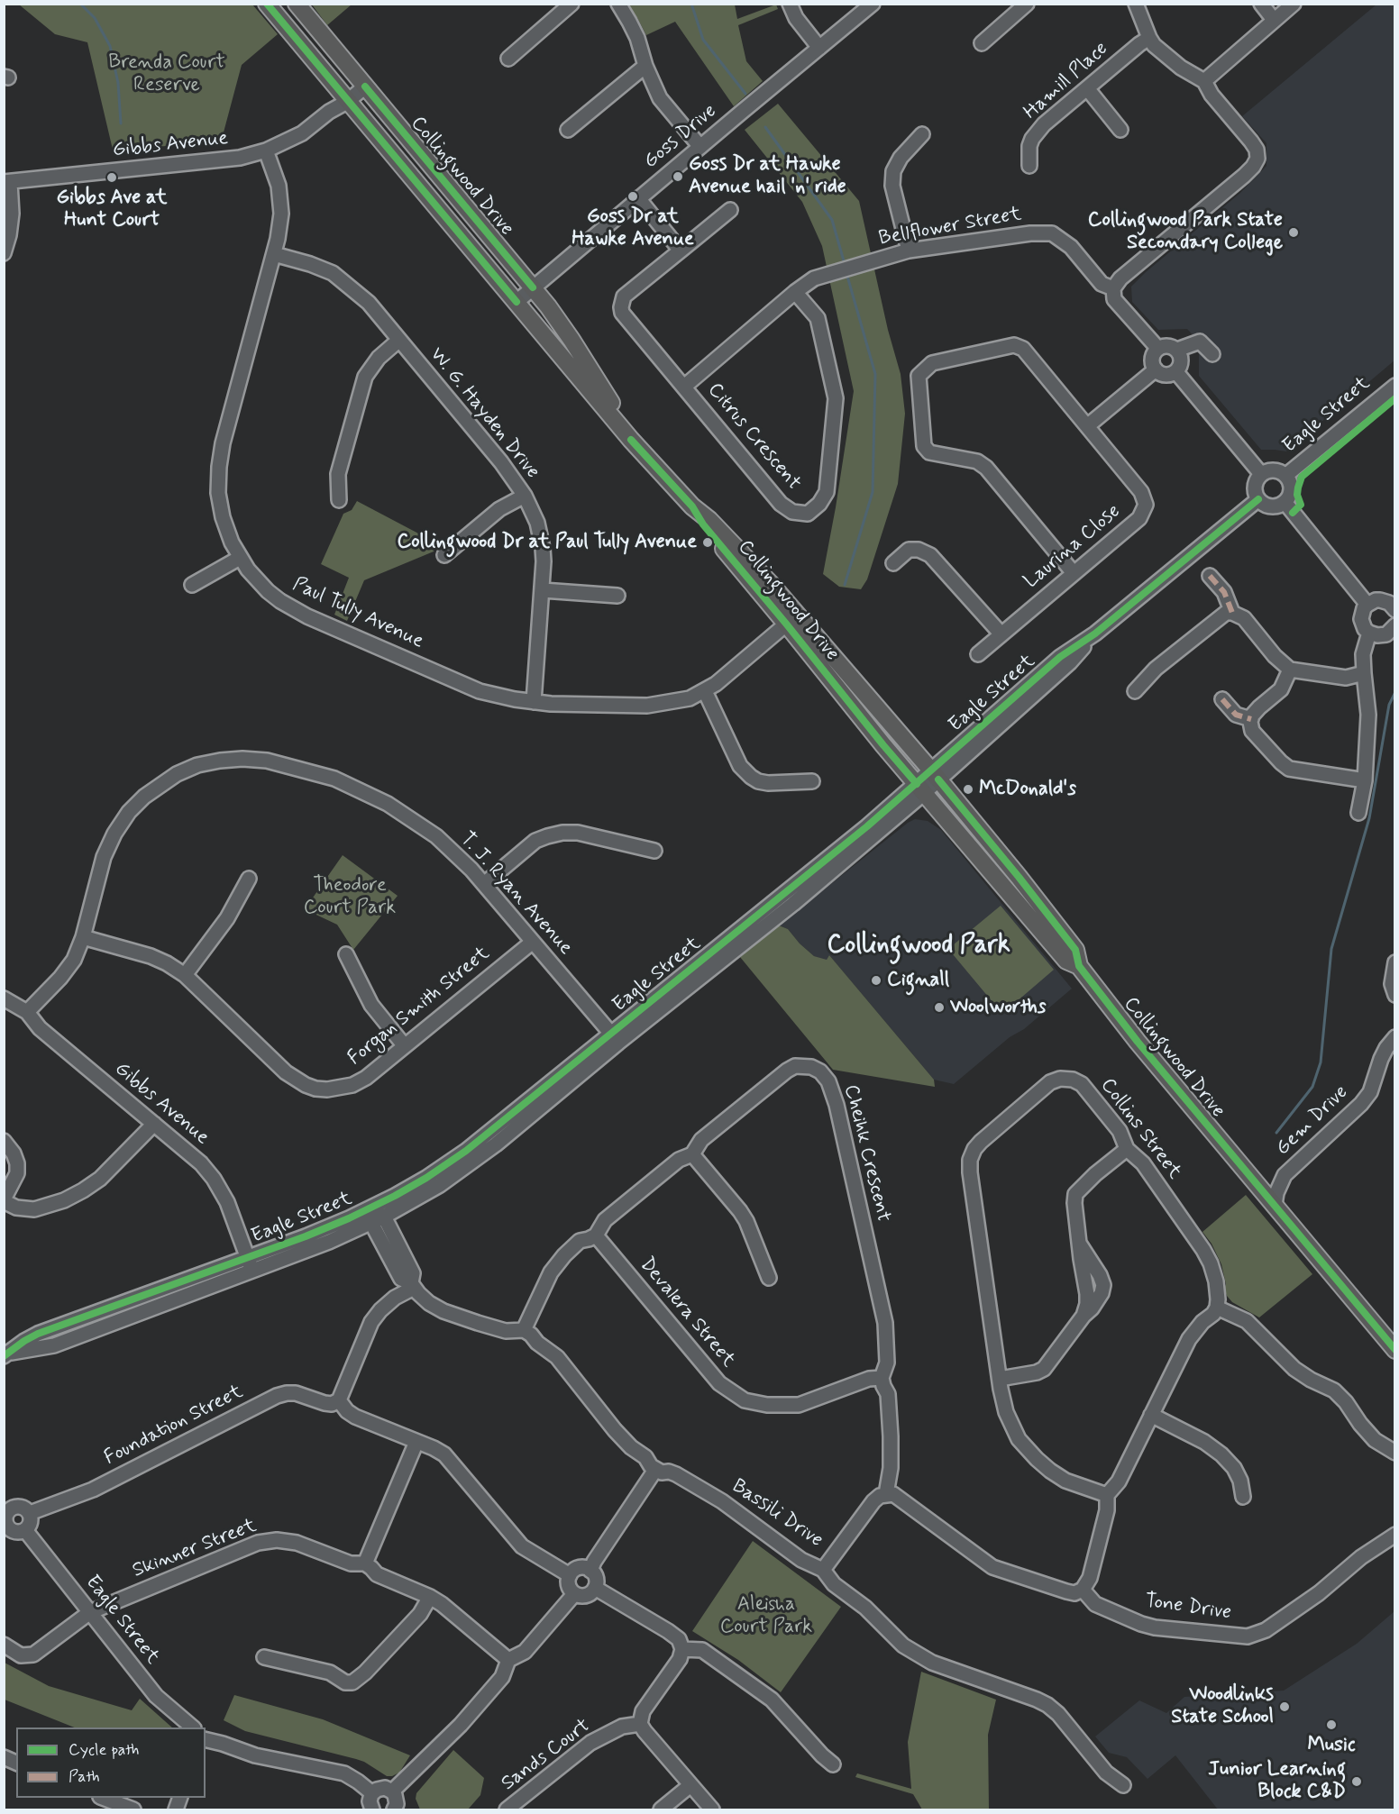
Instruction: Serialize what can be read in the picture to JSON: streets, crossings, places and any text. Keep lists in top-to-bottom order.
{
  "streets": {
    "main road": ["Collingwood Drive"],
    "street": [
      "Hamill Place",
      "Goss Drive",
      "Gibbs Avenue",
      "Bellflower Street",
      "W. G. Hayden Drive",
      "Eagle Street",
      "Citrus Crescent",
      "Laurina Close",
      "Paul Tully Avenue",
      "T. J. Ryan Avenue",
      "Forgan Smith Street",
      "Gem Drive",
      "Collins Street",
      "Cheihk Crescent",
      "Devalera Street",
      "Foundation Street",
      "Bassili Drive",
      "Skinner Street",
      "Tone Drive",
      "Sands Court"
    ]
  },
  "crossings": [
    ["Goss Drive", "Collingwood Drive"],
    ["Gibbs Avenue", "Collingwood Drive"],
    ["Gibbs Avenue", "Eagle Street"],
    ["Gibbs Avenue", "Paul Tully Avenue"],
    ["Gibbs Avenue", "T. J. Ryan Avenue"],
    ["Collingwood Drive", "Eagle Street"],
    ["Collingwood Drive", "Paul Tully Avenue"],
    ["Collingwood Drive", "Gem Drive"],
    ["Bellflower Street", "Citrus Crescent"],
    ["W. G. Hayden Drive", "Paul Tully Avenue"],
    ["Eagle Street", "T. J. Ryan Avenue"],
    ["Eagle Street", "Foundation Street"],
    ["Eagle Street", "Skinner Street"],
    ["T. J. Ryan Avenue", "Forgan Smith Street"],
    ["Cheihk Crescent", "Devalera Street"]
  ],
  "districts": ["Collingwood Park"],
  "parks": ["Brenda Court Reserve", "Theodore Court Park", "Aleisha Court Park"],
  "places": [
    "Goss Dr at Hawke Avenue hail 'n' ride",
    "Gibbs Ave at Hunt Court",
    "Goss Dr at Hawke Avenue",
    "Collingwood Park State Secondary College",
    "Collingwood Dr at Paul Tully Avenue",
    "McDonald's",
    "Cignall",
    "Woolworths",
    "Woodlinks State School",
    "Music",
    "Junior Learning Block C&D"
  ],
  "legend": ["Cycle path", "Path"]
}
